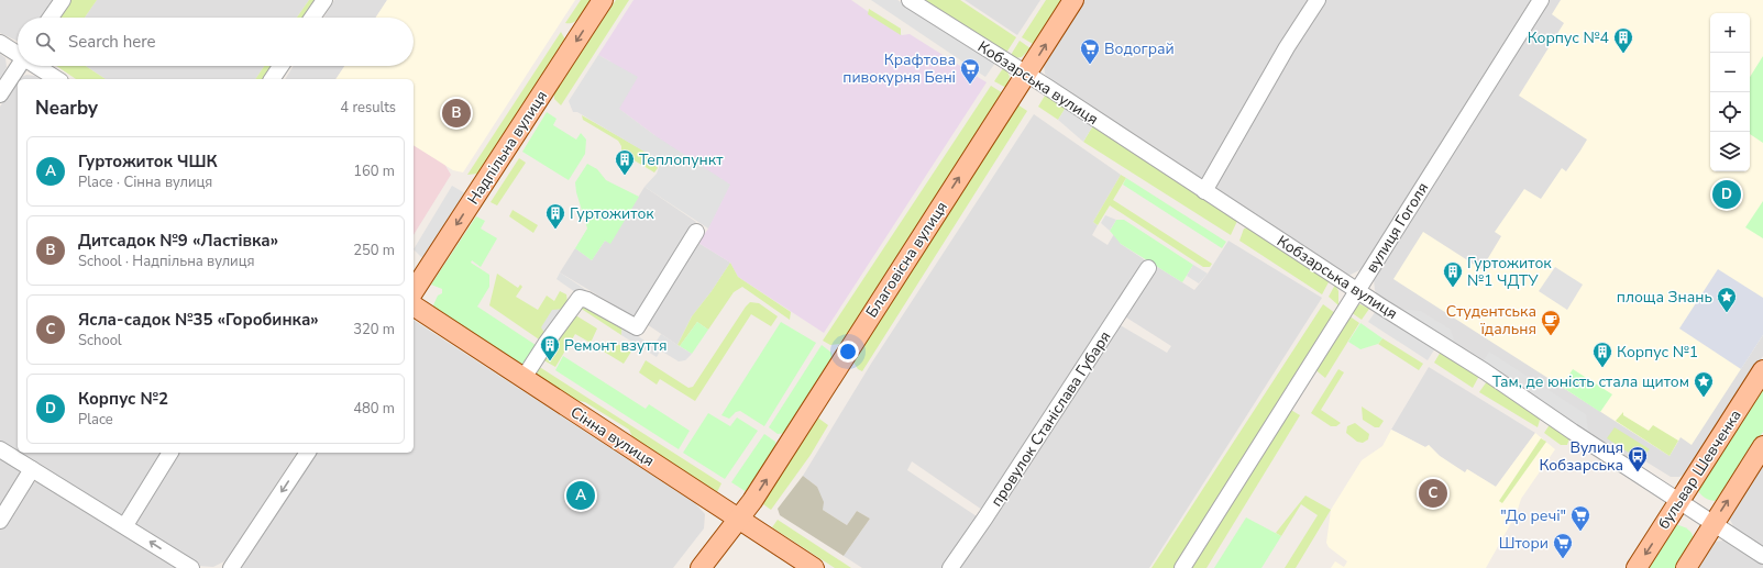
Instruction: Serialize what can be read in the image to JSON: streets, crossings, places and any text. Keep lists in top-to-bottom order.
{
  "streets": {
    "main road": [
      "Надпільна вулиця",
      "Благовісна вулиця",
      "Сінна вулиця",
      "бульвар Шевченка"
    ],
    "street": ["Кобзарська вулиця", "вулиця Гоголя", "провулок Станіслава Губаря"]
  },
  "crossings": [
    ["Кобзарська вулиця", "вулиця Гоголя"],
    ["Кобзарська вулиця", "Благовісна вулиця"],
    ["Кобзарська вулиця", "бульвар Шевченка"],
    ["Благовісна вулиця", "Сінна вулиця"]
  ],
  "one_way": ["Надпільна вулиця", "Благовісна вулиця"],
  "places": {
    "building": [
      "Корпус №4",
      "Теплопункт",
      "Гуртожиток",
      "Гуртожиток №1 ЧДТУ",
      "Ремонт взуття",
      "Корпус №1"
    ],
    "supermarket": [
      "Водограй",
      "Крафтова пивокурня Бені",
      "\"До речі\"",
      "Штори"
    ],
    "place": ["площа Знань", "Там, де юність стала щитом"],
    "cafe": ["Студентська їдальня"],
    "bus stop": ["Вулиця Кобзарська"]
  },
  "page": {
    "map_buttons": ["+", "−"],
    "search": "Search here",
    "heading": ["Nearby", "4 results"],
    "pins": [
      "B",
      "D",
      "C",
      "A"
    ],
    "list": [
      {
        "mark": "A",
        "name": "Гуртожиток ЧШК",
        "note": "Place · Сінна вулиця",
        "value": "160 m"
      },
      {
        "mark": "B",
        "name": "Дитсадок №9 «Ластівка»",
        "note": "School · Надпільна вулиця",
        "value": "250 m"
      },
      {
        "mark": "C",
        "name": "Ясла-садок №35 «Горобинка»",
        "note": "School",
        "value": "320 m"
      },
      {
        "mark": "D",
        "name": "Корпус №2",
        "note": "Place",
        "value": "480 m"
      }
    ]
  }
}
